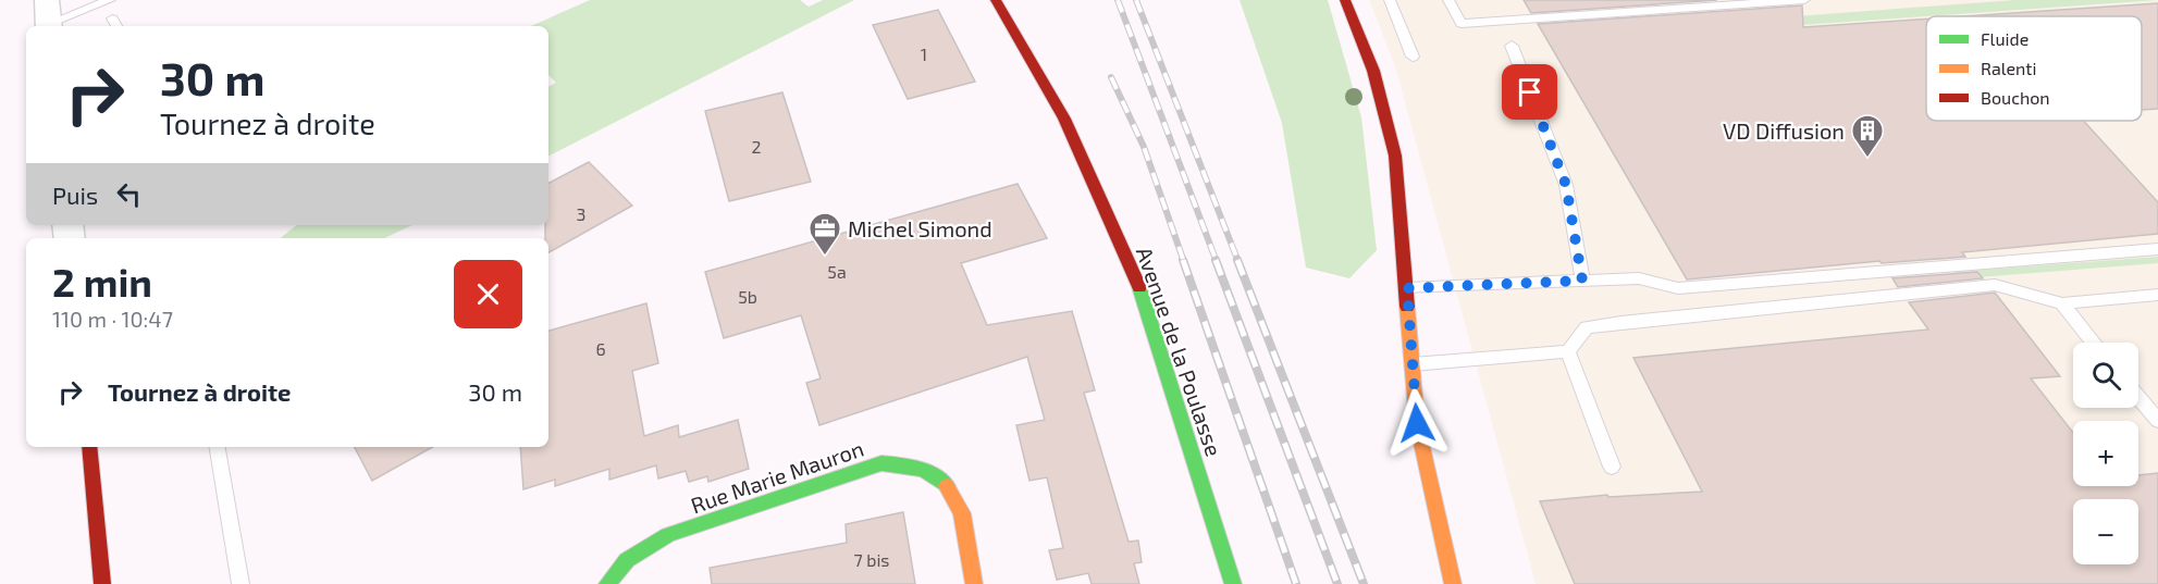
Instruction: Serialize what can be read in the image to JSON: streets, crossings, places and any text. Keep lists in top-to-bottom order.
{
  "streets": {
    "street": ["Avenue de la Poulasse", "Rue Marie Mauron"]
  },
  "places": {
    "building": ["VD Diffusion"],
    "office": ["Michel Simond"]
  },
  "house_numbers": [
    "1",
    "2",
    "3",
    "5a",
    "5b",
    "6",
    "7 bis"
  ],
  "legend": ["Fluide", "Ralenti", "Bouchon"],
  "page": {
    "turn": ["30 m", "Tournez à droite"],
    "then": "Puis",
    "heading": ["2 min", "110 m · 10:47"],
    "map_buttons": ["+", "−"],
    "list": [
      {
        "name": "Tournez à droite",
        "value": "30 m"
      }
    ]
  }
}
